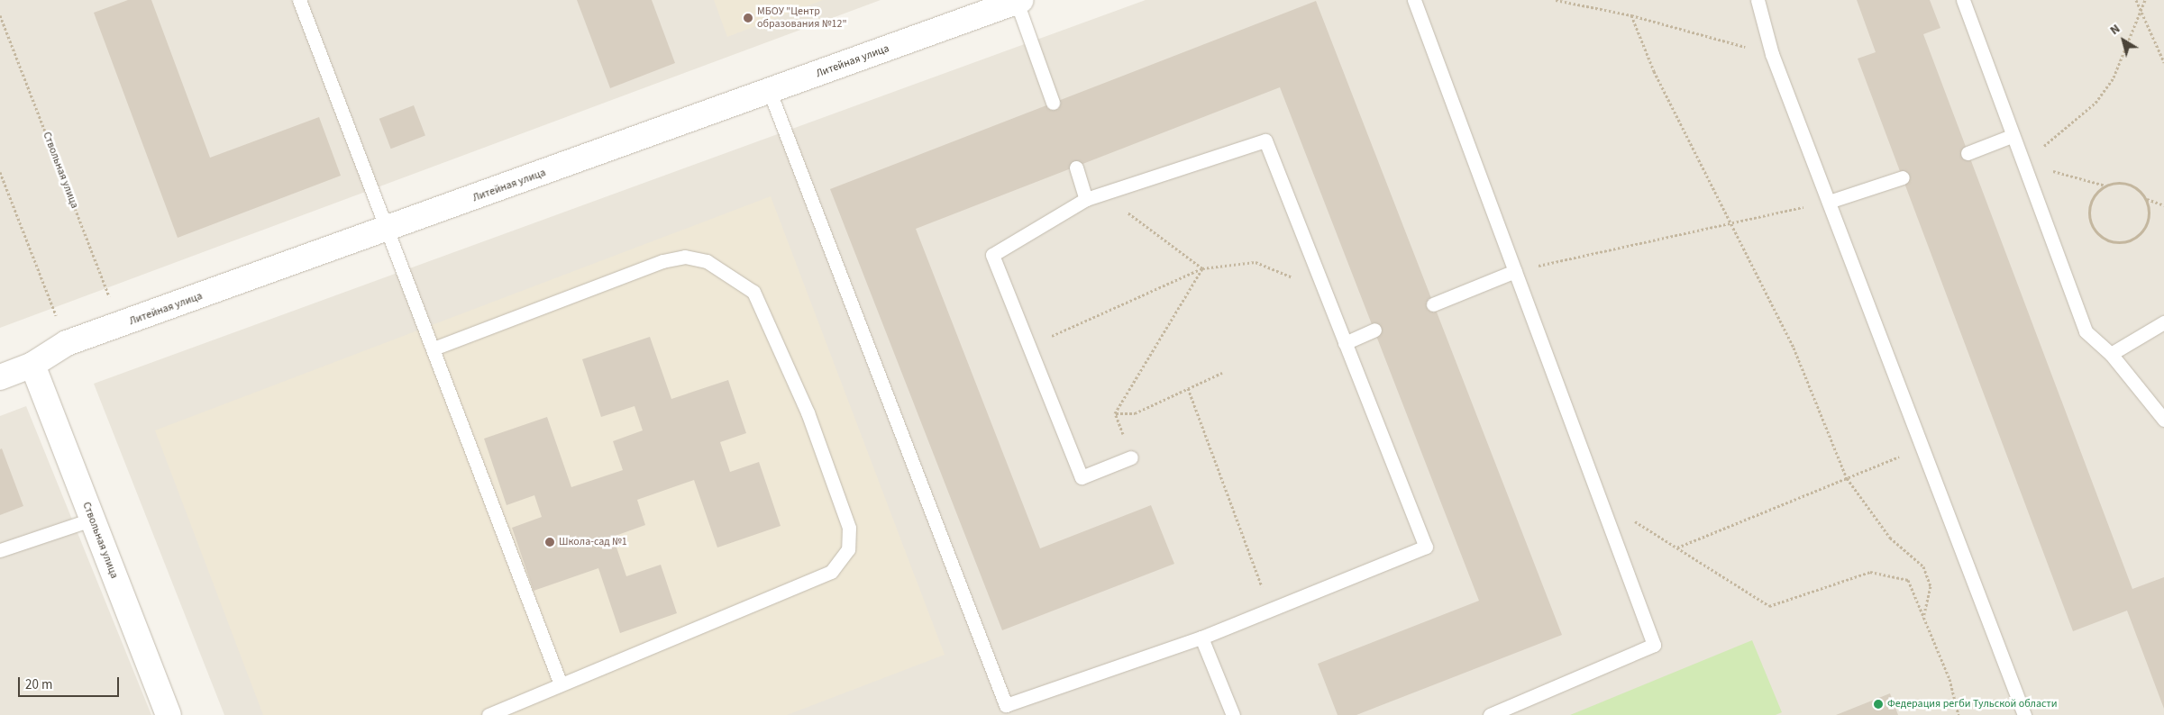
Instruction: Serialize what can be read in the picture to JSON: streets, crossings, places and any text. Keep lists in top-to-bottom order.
{
  "streets": {
    "street": ["Литейная улица", "Ствольная улица"]
  },
  "crossings": [
    ["Литейная улица", "Ствольная улица"]
  ],
  "places": ["МБОУ \"Центр образования №12\"", "Школа-сад №1", "Федерация регби Тульской области"],
  "scale_bar": "20 m",
  "north": "top left"
}
